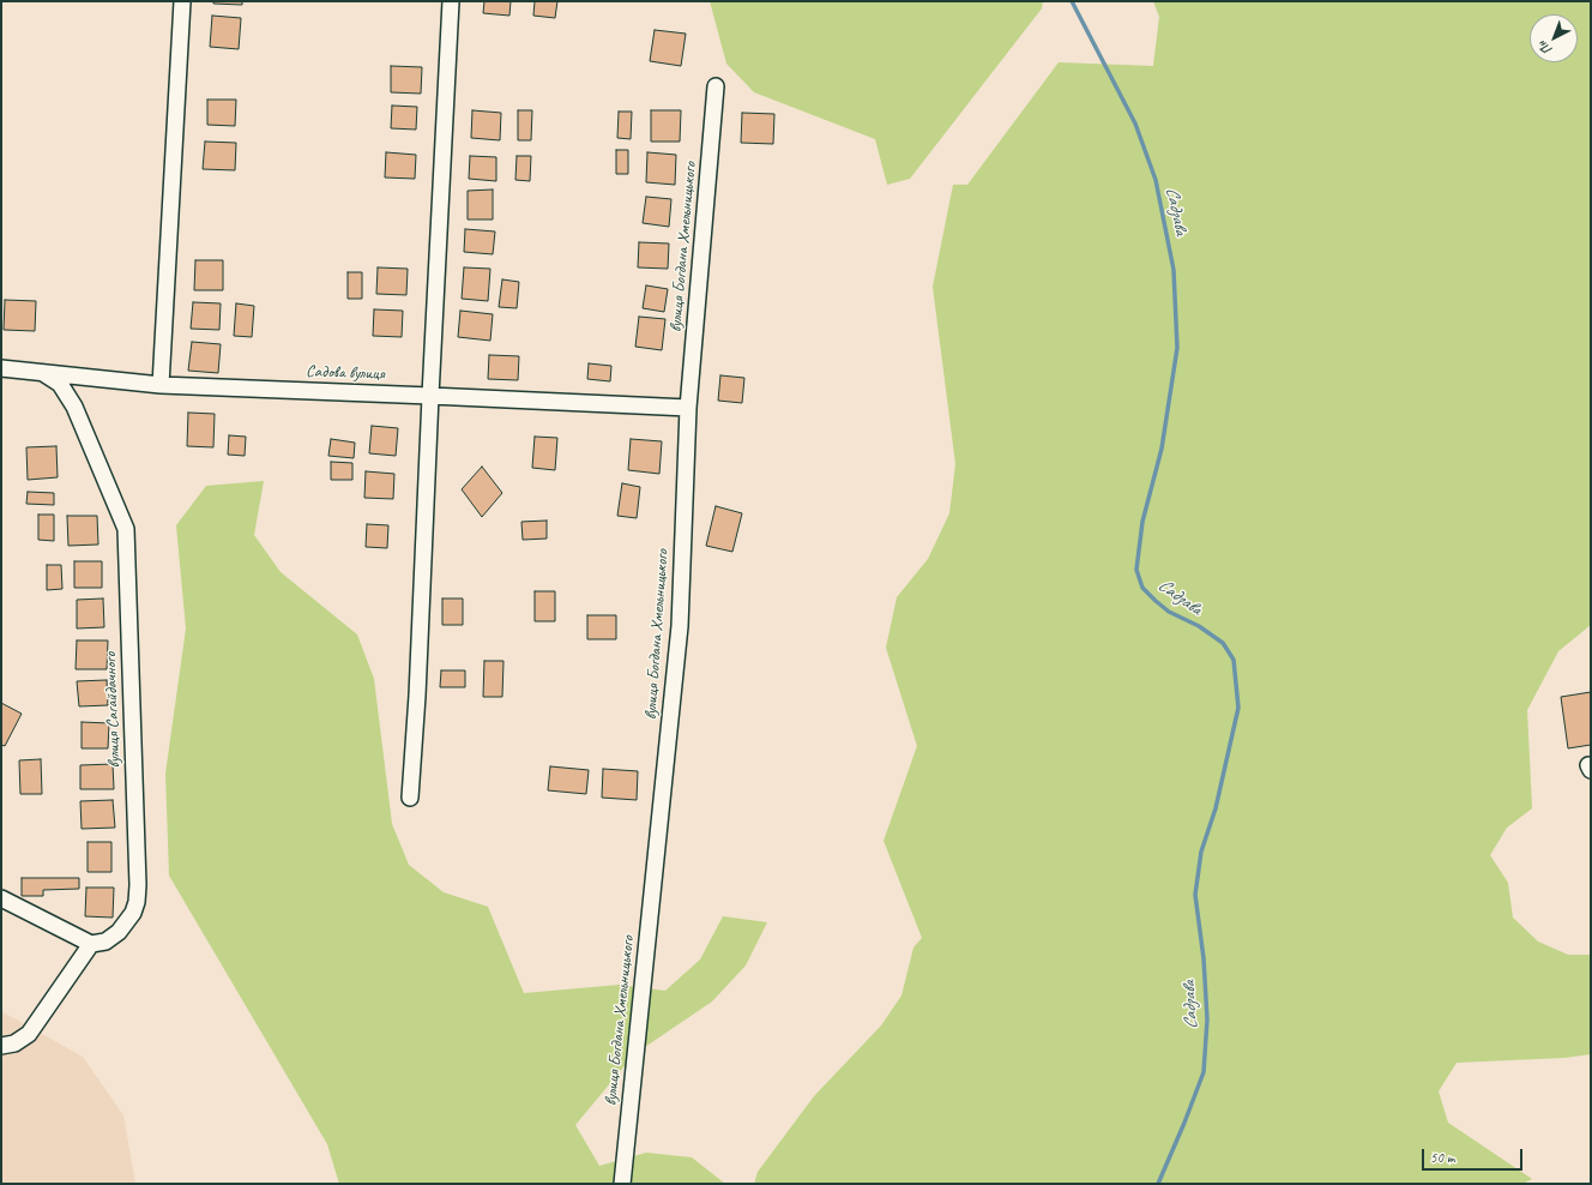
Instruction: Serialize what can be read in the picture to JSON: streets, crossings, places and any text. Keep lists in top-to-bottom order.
{
  "streets": {
    "street": ["вулиця Богдана Хмельницького", "Садова вулиця", "вулиця Сагайдачного"]
  },
  "crossings": [
    ["вулиця Богдана Хмельницького", "Садова вулиця"],
    ["Садова вулиця", "вулиця Сагайдачного"]
  ],
  "water": ["Садзава"],
  "scale_bar": "50 m",
  "north": "bottom left"
}
